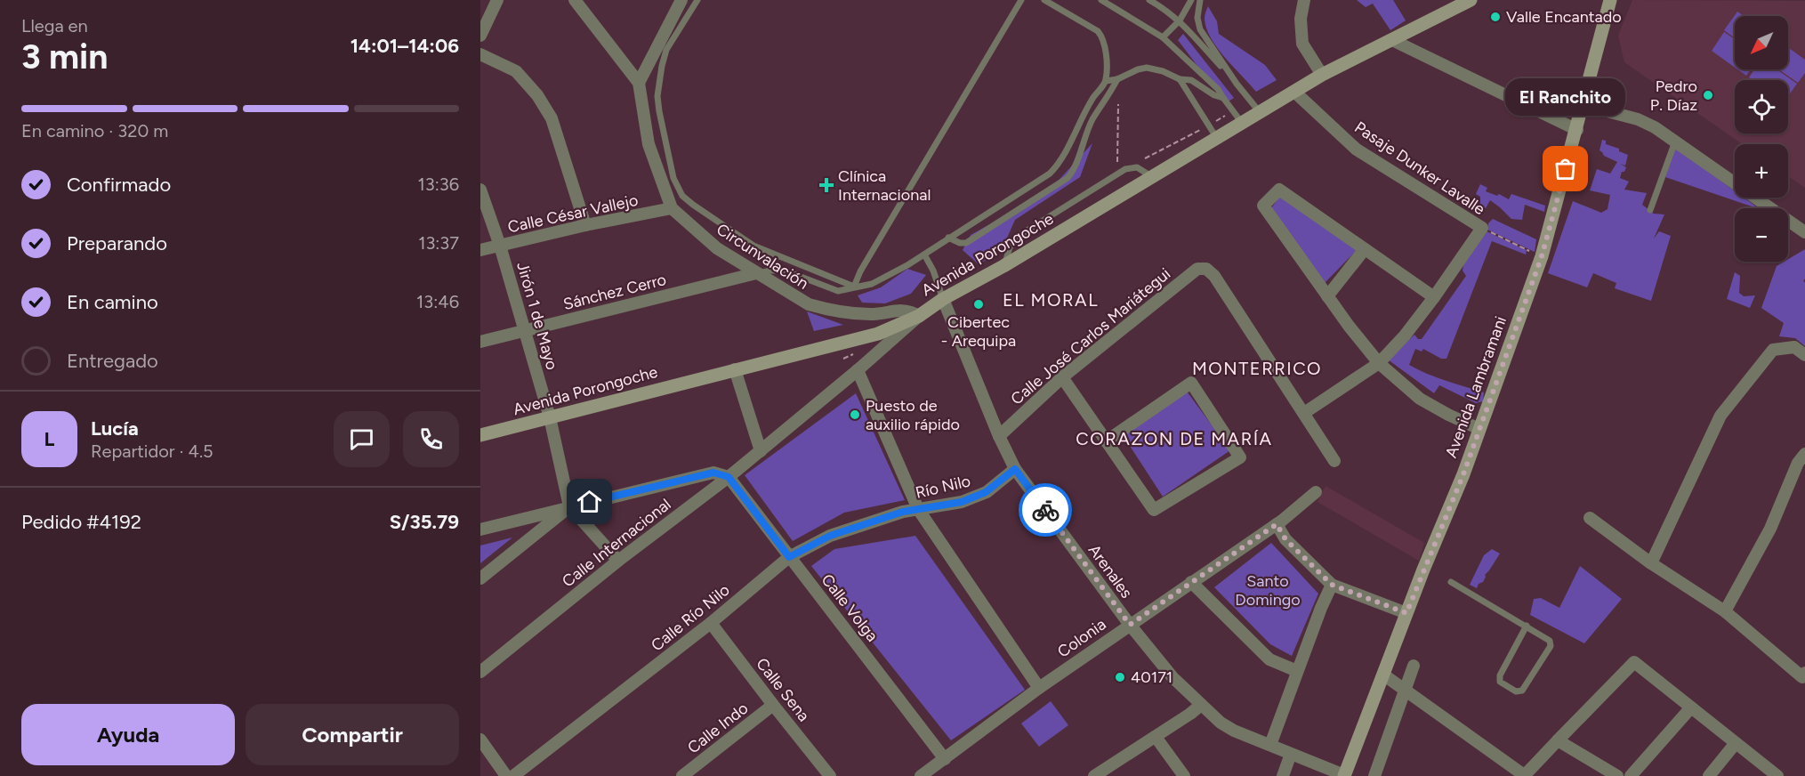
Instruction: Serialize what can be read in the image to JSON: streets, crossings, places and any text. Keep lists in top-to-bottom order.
{
  "streets": {
    "main road": ["Avenida Porongoche", "Avenida Lambramani"],
    "street": [
      "Pasaje Dunker Lavalle",
      "Calle César Vallejo",
      "Circunvalación",
      "Sánchez Cerro",
      "Jirón 1 de Mayo",
      "Calle José Carlos Mariátegui",
      "Río Nilo",
      "Calle Internacional",
      "Arenales",
      "Calle Volga",
      "Calle Río Nilo",
      "Colonia",
      "Calle Sena",
      "Calle Indo"
    ]
  },
  "crossings": [
    ["Pasaje Dunker Lavalle", "Avenida Porongoche"],
    ["Calle César Vallejo", "Circunvalación"],
    ["Calle César Vallejo", "Jirón 1 de Mayo"],
    ["Avenida Porongoche", "Circunvalación"],
    ["Avenida Porongoche", "Jirón 1 de Mayo"],
    ["Avenida Porongoche", "Calle Internacional"],
    ["Avenida Porongoche", "Arenales"],
    ["Circunvalación", "Sánchez Cerro"],
    ["Circunvalación", "Calle Internacional"],
    ["Sánchez Cerro", "Jirón 1 de Mayo"],
    ["Jirón 1 de Mayo", "Calle Internacional"],
    ["Calle José Carlos Mariátegui", "Arenales"],
    ["Avenida Lambramani", "Arenales"],
    ["Río Nilo", "Arenales"],
    ["Río Nilo", "Calle Río Nilo"],
    ["Calle Internacional", "Calle Volga"],
    ["Arenales", "Colonia"],
    ["Calle Volga", "Calle Río Nilo"],
    ["Calle Volga", "Colonia"],
    ["Calle Río Nilo", "Calle Sena"],
    ["Calle Sena", "Calle Indo"]
  ],
  "districts": ["EL MORAL", "MONTERRICO", "CORAZON DE MARÍA"],
  "parks": ["Santo Domingo"],
  "places": {
    "other": [
      "Valle Encantado",
      "Pedro P. Díaz",
      "El Ranchito",
      "Cibertec - Arequipa",
      "Puesto de auxilio rápido",
      "40171"
    ],
    "health": ["Clínica Internacional"]
  },
  "north": "bottom left",
  "page": {
    "heading": ["3 min", "Llega en", "14:01–14:06"],
    "panel": [
      "Lucía",
      "Repartidor · 4.5",
      "Pedido #4192",
      "S/35.79"
    ],
    "map_buttons": ["+", "−"],
    "bubble": "El Ranchito",
    "bar": "En camino · 320 m",
    "list": [
      ["Confirmado", "13:36"],
      ["Preparando", "13:37"],
      ["En camino", "13:46"],
      "Entregado"
    ],
    "round": "L",
    "buttons": ["Ayuda", "Compartir"]
  }
}
